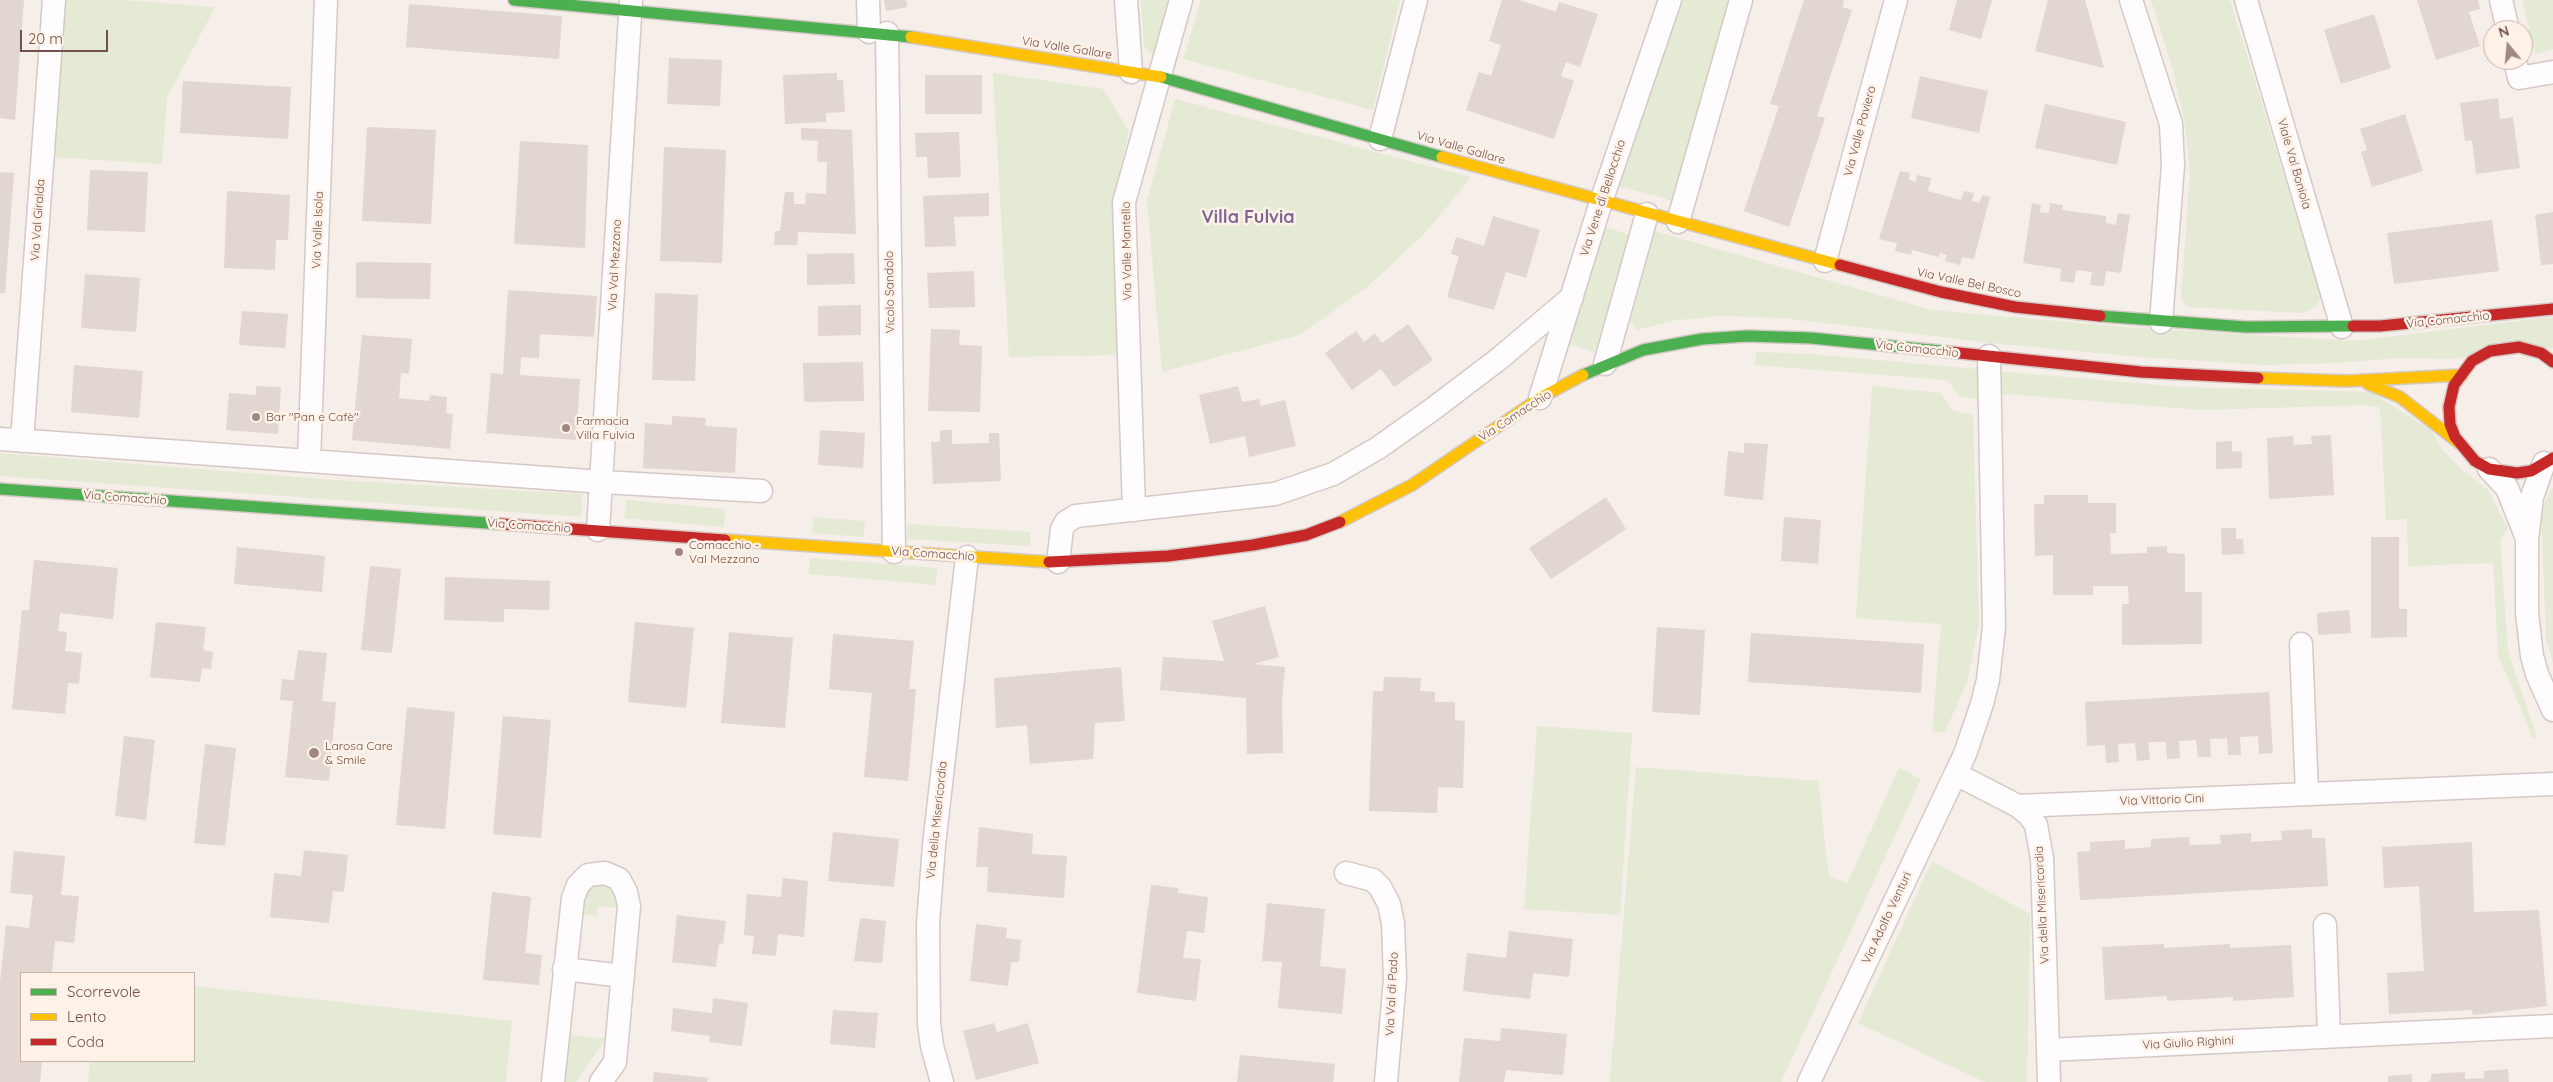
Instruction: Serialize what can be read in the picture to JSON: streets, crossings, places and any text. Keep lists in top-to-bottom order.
{
  "streets": {
    "main road": ["Via Valle Gallare", "Via Valle Bel Bosco", "Via Comacchio"],
    "street": [
      "Via Valle Paviero",
      "Viale Val Boniola",
      "Via Vene di Bellocchio",
      "Via Val Giralda",
      "Via Valle Isola",
      "Via Valle Mantello",
      "Via Val Mezzano",
      "Vicolo Sandolo",
      "Via Vittorio Cini",
      "Via della Misericordia",
      "Via Adolfo Venturi",
      "Via Val di Pado",
      "Via Giulio Righini"
    ]
  },
  "crossings": [
    ["Via Valle Gallare", "Via Vene di Bellocchio"],
    ["Via Valle Gallare", "Via Valle Mantello"],
    ["Via Valle Gallare", "Via Val Mezzano"],
    ["Via Valle Gallare", "Via Valle Bel Bosco"],
    ["Via Valle Gallare", "Vicolo Sandolo"],
    ["Via Valle Paviero", "Via Valle Bel Bosco"],
    ["Viale Val Boniola", "Via Valle Bel Bosco"],
    ["Viale Val Boniola", "Via Comacchio"],
    ["Via Vene di Bellocchio", "Via Valle Bel Bosco"],
    ["Via Vene di Bellocchio", "Via Comacchio"],
    ["Via Val Mezzano", "Via Comacchio"],
    ["Via Valle Bel Bosco", "Via Comacchio"],
    ["Vicolo Sandolo", "Via Comacchio"],
    ["Via Comacchio", "Via della Misericordia"],
    ["Via Vittorio Cini", "Via della Misericordia"],
    ["Via della Misericordia", "Via Adolfo Venturi"],
    ["Via della Misericordia", "Via Giulio Righini"]
  ],
  "districts": ["Villa Fulvia"],
  "places": [
    "Bar \"Pan e Cafè\"",
    "Farmacia Villa Fulvia",
    "Comacchio - Val Mezzano",
    "Larosa Care & Smile"
  ],
  "legend": ["Scorrevole", "Lento", "Coda"],
  "scale_bar": "20 m",
  "north": "top"
}
